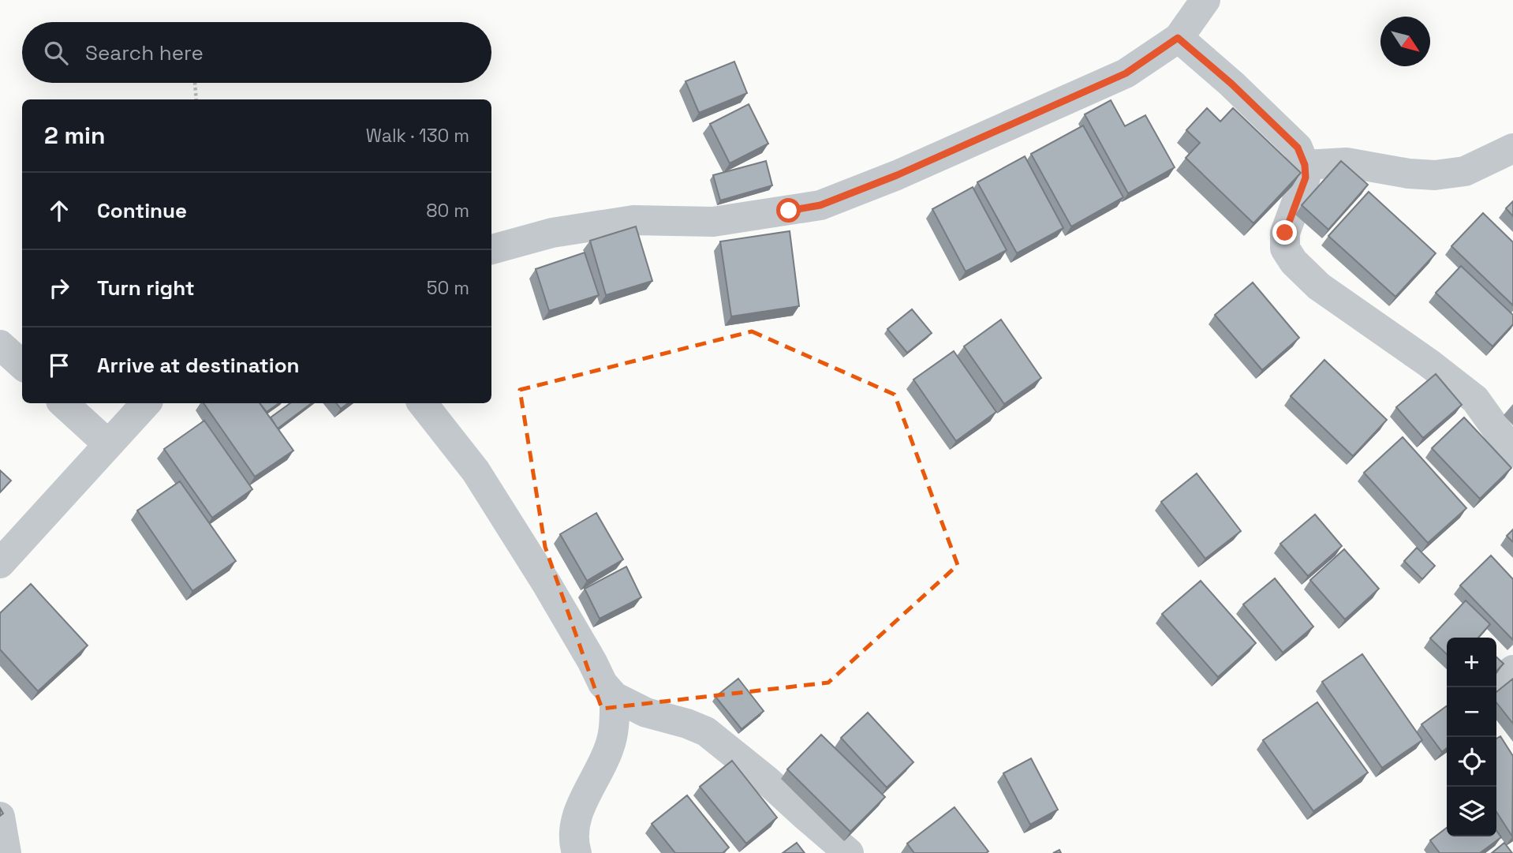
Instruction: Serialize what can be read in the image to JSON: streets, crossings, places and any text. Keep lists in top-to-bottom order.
{
  "north": "bottom right",
  "page": {
    "search": "Search here",
    "heading": ["2 min", "Walk · 130 m"],
    "list": [
      ["Continue", "80 m"],
      ["Turn right", "50 m"],
      "Arrive at destination"
    ],
    "map_buttons": ["+", "−"]
  }
}
